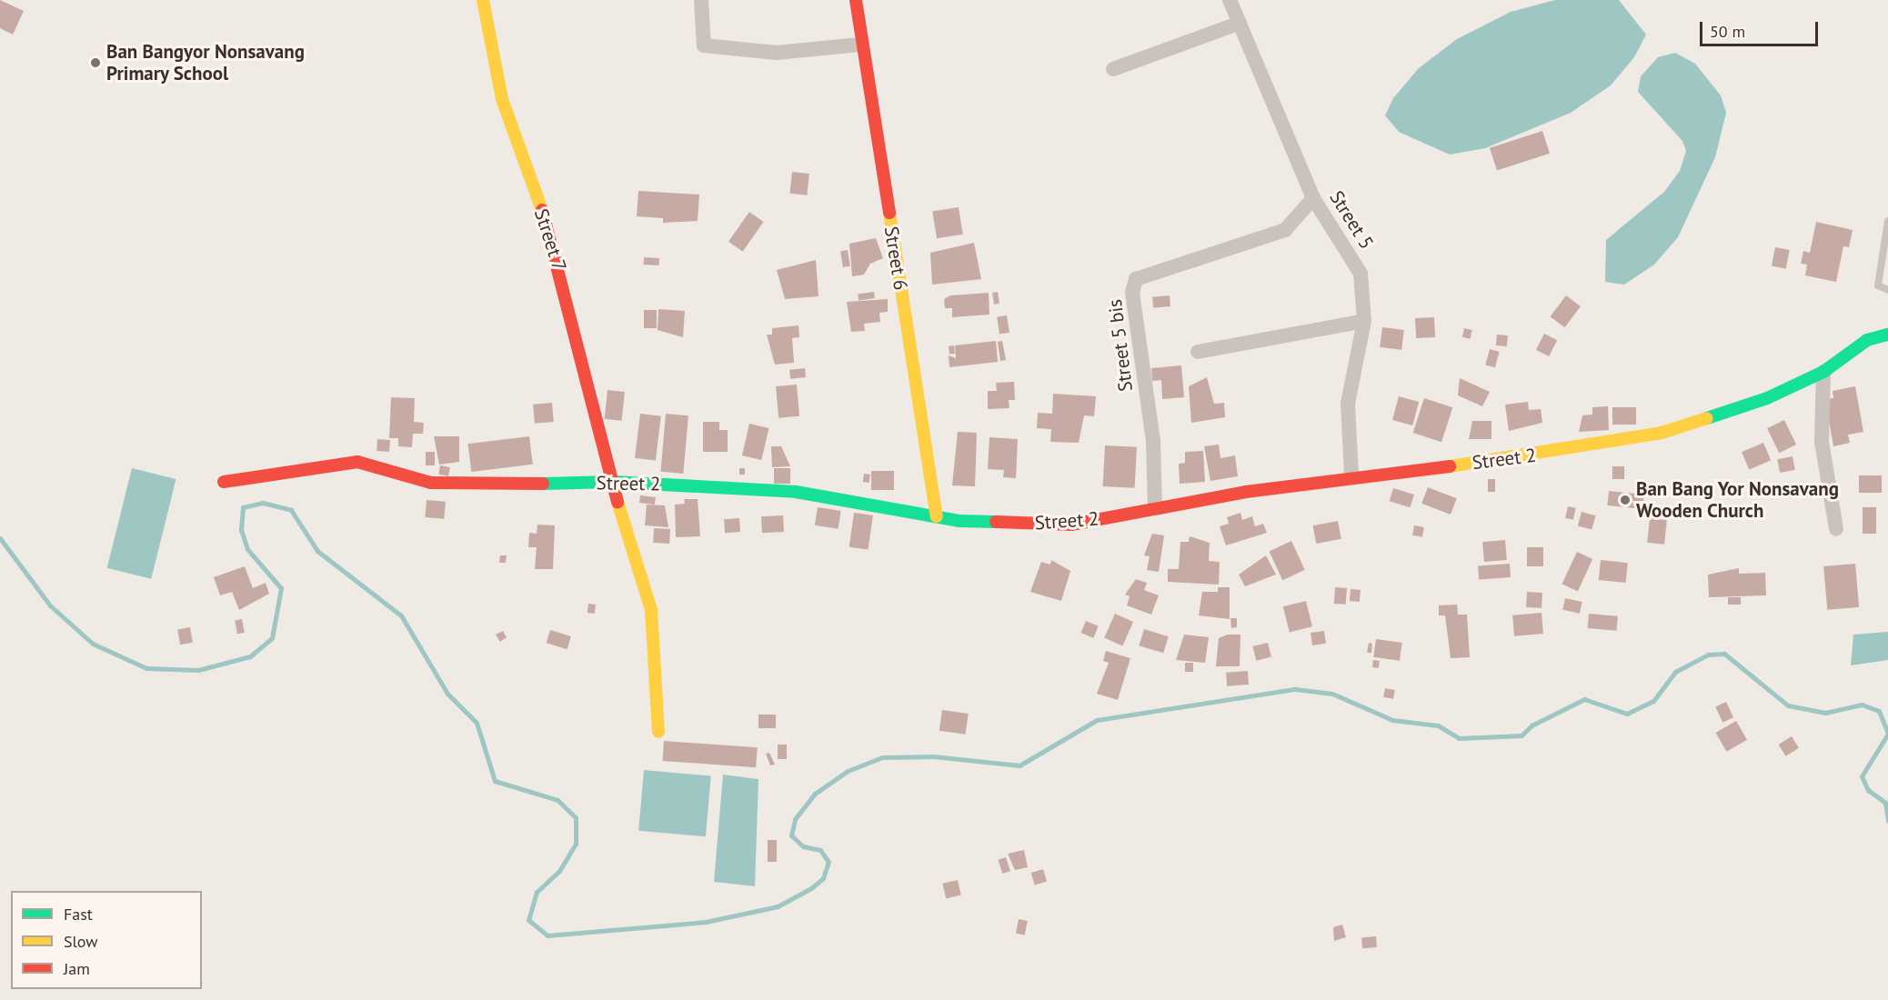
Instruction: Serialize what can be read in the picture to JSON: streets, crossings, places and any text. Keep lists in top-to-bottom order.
{
  "streets": {
    "street": [
      "Street 5",
      "Street 7",
      "Street 6",
      "Street 5 bis",
      "Street 2"
    ]
  },
  "crossings": [
    ["Street 5", "Street 5 bis"],
    ["Street 5", "Street 2"],
    ["Street 7", "Street 2"],
    ["Street 6", "Street 2"],
    ["Street 5 bis", "Street 2"]
  ],
  "places": ["Ban Bangyor Nonsavang Primary School", "Ban Bang Yor Nonsavang Wooden Church"],
  "legend": ["Fast", "Slow", "Jam"],
  "scale_bar": "50 m"
}
